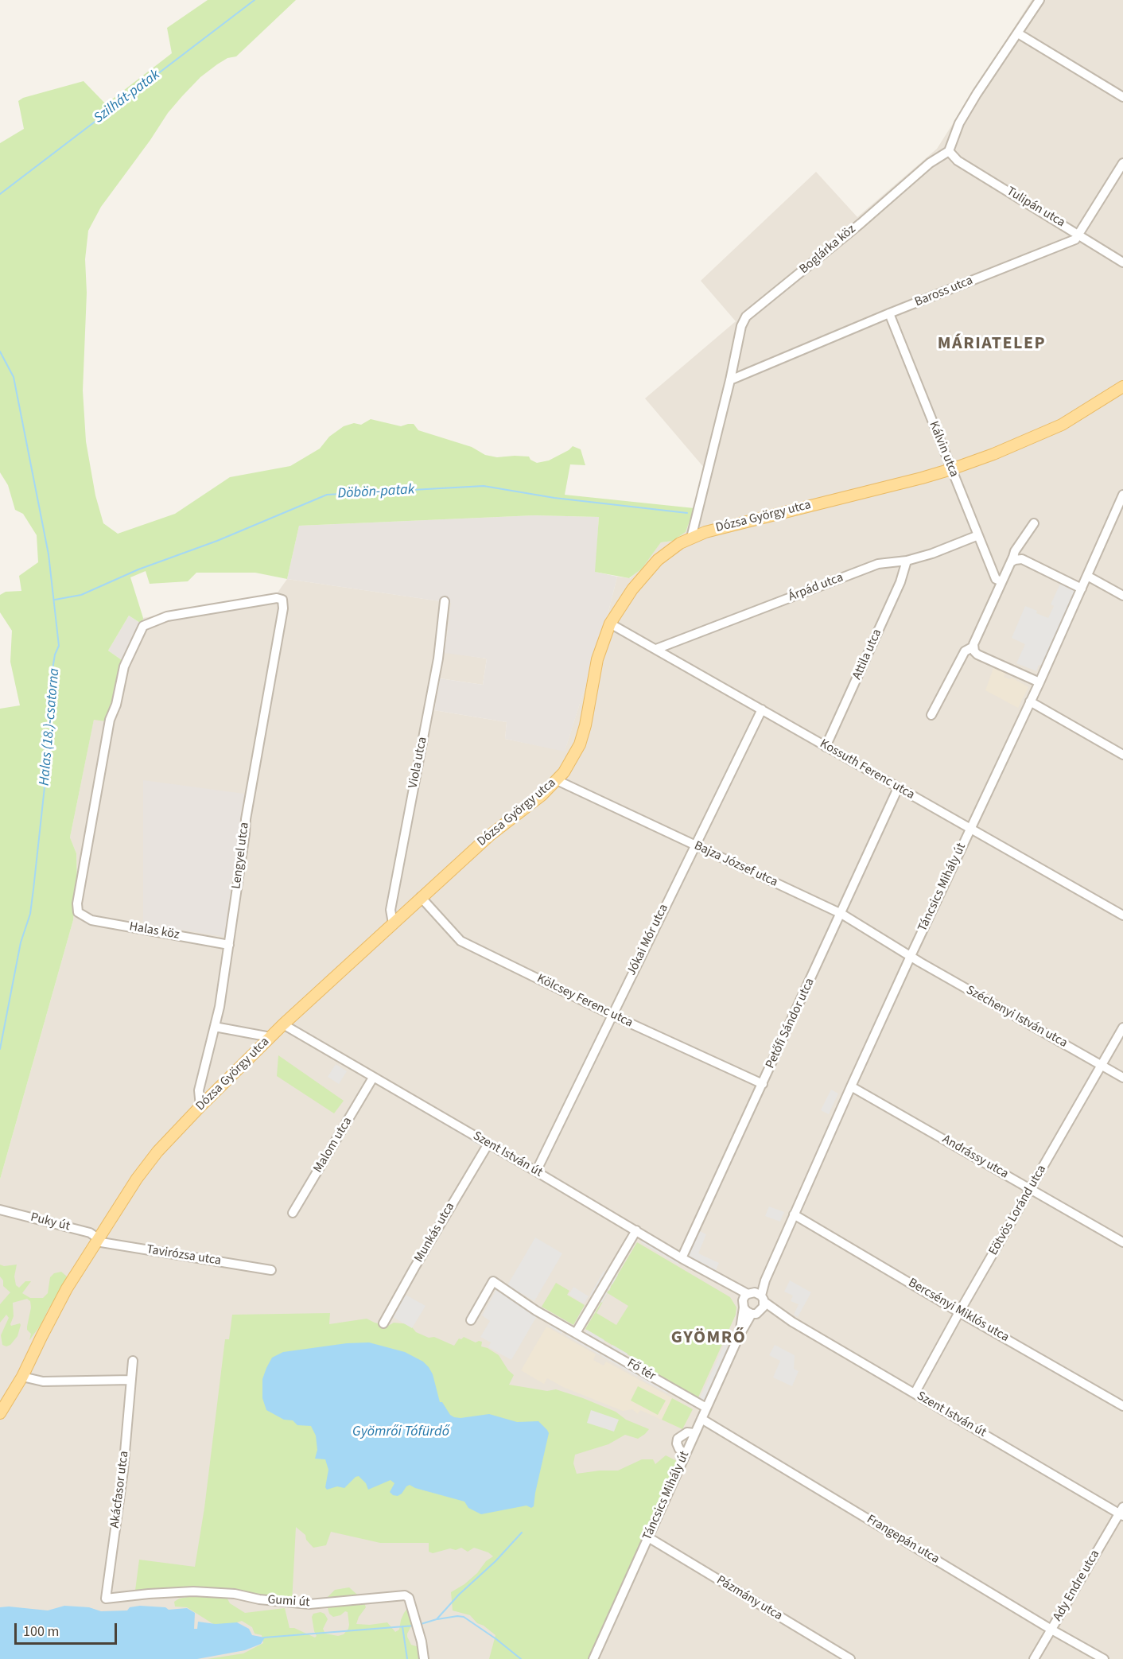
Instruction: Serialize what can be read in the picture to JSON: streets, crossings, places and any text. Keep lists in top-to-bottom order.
{
  "streets": {
    "main road": ["Dózsa György utca"],
    "street": [
      "Tulipán utca",
      "Boglárka köz",
      "Baross utca",
      "Kálvin utca",
      "Árpád utca",
      "Attila utca",
      "Viola utca",
      "Kossuth Ferenc utca",
      "Lengyel utca",
      "Bajza József utca",
      "Táncsics Mihály út",
      "Halas köz",
      "Jókai Mór utca",
      "Kölcsey Ferenc utca",
      "Széchenyi István utca",
      "Petőfi Sándor utca",
      "Malom utca",
      "Szent István út",
      "Andrássy utca",
      "Eötvös Loránd utca",
      "Puky út",
      "Munkás utca",
      "Tavirózsa utca",
      "Bercsényi Miklós utca",
      "Fő tér",
      "Akácfasor utca",
      "Frangepán utca",
      "Ady Endre utca",
      "Pázmány utca",
      "Gumi út"
    ]
  },
  "crossings": [
    ["Tulipán utca", "Boglárka köz"],
    ["Tulipán utca", "Baross utca"],
    ["Boglárka köz", "Baross utca"],
    ["Boglárka köz", "Dózsa György utca"],
    ["Baross utca", "Kálvin utca"],
    ["Kálvin utca", "Dózsa György utca"],
    ["Kálvin utca", "Árpád utca"],
    ["Dózsa György utca", "Viola utca"],
    ["Dózsa György utca", "Kossuth Ferenc utca"],
    ["Dózsa György utca", "Lengyel utca"],
    ["Dózsa György utca", "Bajza József utca"],
    ["Dózsa György utca", "Kölcsey Ferenc utca"],
    ["Dózsa György utca", "Szent István út"],
    ["Dózsa György utca", "Puky út"],
    ["Dózsa György utca", "Tavirózsa utca"],
    ["Árpád utca", "Attila utca"],
    ["Árpád utca", "Kossuth Ferenc utca"],
    ["Attila utca", "Kossuth Ferenc utca"],
    ["Kossuth Ferenc utca", "Táncsics Mihály út"],
    ["Kossuth Ferenc utca", "Jókai Mór utca"],
    ["Kossuth Ferenc utca", "Petőfi Sándor utca"],
    ["Lengyel utca", "Halas köz"],
    ["Bajza József utca", "Táncsics Mihály út"],
    ["Bajza József utca", "Jókai Mór utca"],
    ["Bajza József utca", "Széchenyi István utca"],
    ["Bajza József utca", "Petőfi Sándor utca"],
    ["Táncsics Mihály út", "Széchenyi István utca"],
    ["Táncsics Mihály út", "Szent István út"],
    ["Táncsics Mihály út", "Andrássy utca"],
    ["Táncsics Mihály út", "Bercsényi Miklós utca"],
    ["Táncsics Mihály út", "Fő tér"],
    ["Táncsics Mihály út", "Frangepán utca"],
    ["Táncsics Mihály út", "Pázmány utca"],
    ["Jókai Mór utca", "Kölcsey Ferenc utca"],
    ["Jókai Mór utca", "Szent István út"],
    ["Kölcsey Ferenc utca", "Petőfi Sándor utca"],
    ["Széchenyi István utca", "Eötvös Loránd utca"],
    ["Petőfi Sándor utca", "Szent István út"],
    ["Malom utca", "Szent István út"],
    ["Szent István út", "Eötvös Loránd utca"],
    ["Szent István út", "Munkás utca"],
    ["Szent István út", "Ady Endre utca"],
    ["Andrássy utca", "Eötvös Loránd utca"],
    ["Eötvös Loránd utca", "Bercsényi Miklós utca"],
    ["Puky út", "Tavirózsa utca"],
    ["Akácfasor utca", "Gumi út"],
    ["Frangepán utca", "Ady Endre utca"]
  ],
  "districts": ["MÁRIATELEP", "GYÖMRŐ"],
  "water": [
    "Szilhát-patak",
    "Döbön-patak",
    "Halas (18.)-csatorna",
    "Gyömrői Tófürdő"
  ],
  "scale_bar": "100 m"
}
